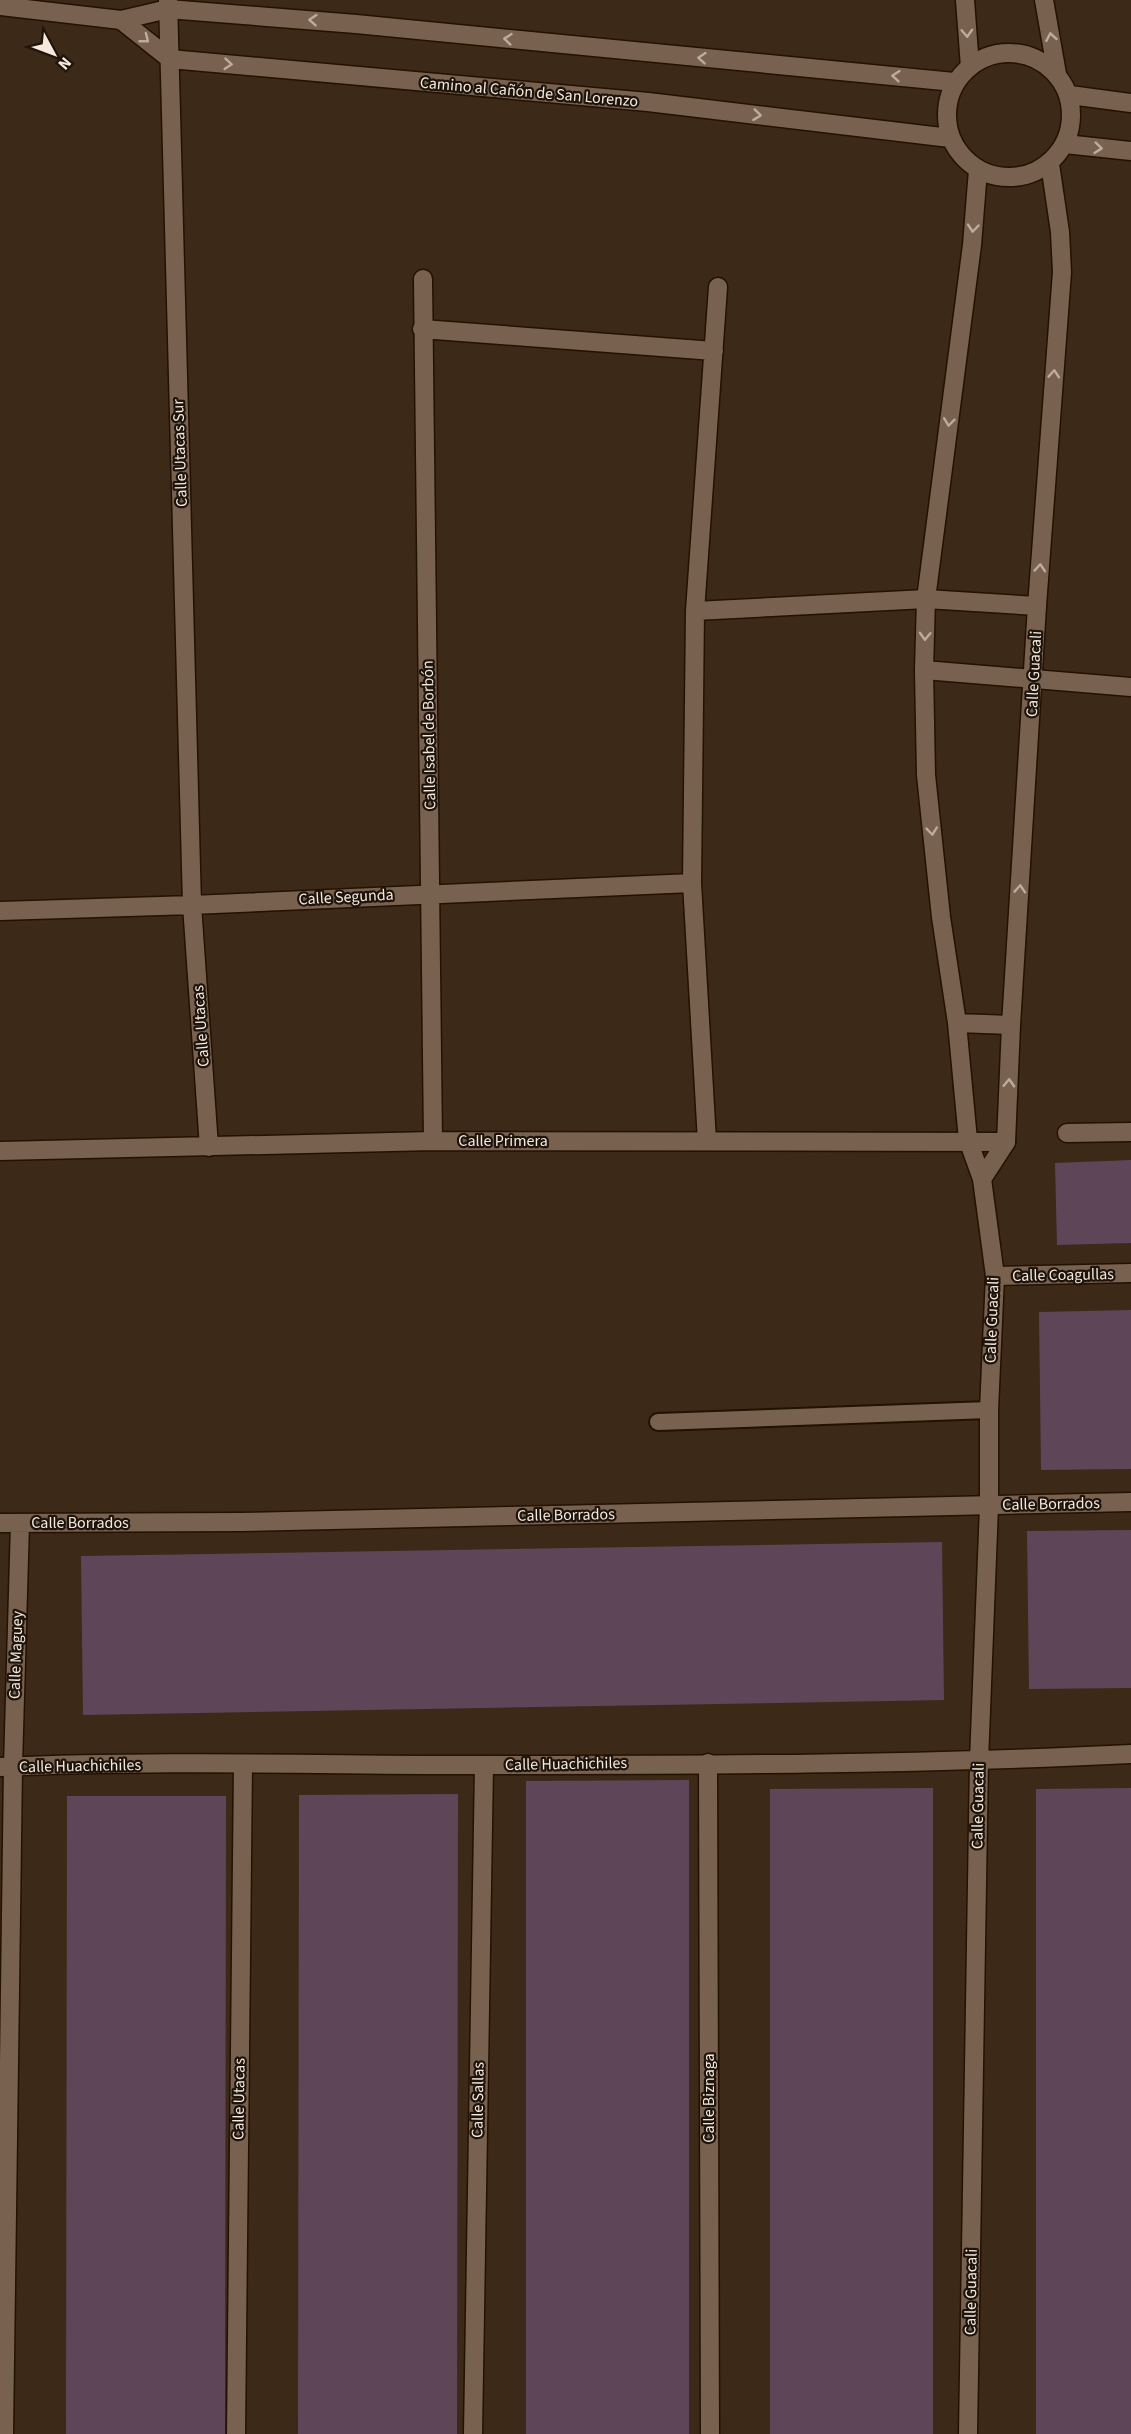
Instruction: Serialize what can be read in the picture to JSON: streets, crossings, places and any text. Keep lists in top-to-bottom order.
{
  "streets": {
    "street": [
      "Camino al Cañón de San Lorenzo",
      "Calle Utacas Sur",
      "Calle Guacali",
      "Calle Isabel de Borbón",
      "Calle Segunda",
      "Calle Utacas",
      "Calle Primera",
      "Calle Coagullas",
      "Calle Borrados",
      "Calle Maguey",
      "Calle Huachichiles",
      "Calle Biznaga",
      "Calle Sallas"
    ]
  },
  "crossings": [
    ["Camino al Cañón de San Lorenzo", "Calle Utacas Sur"],
    ["Camino al Cañón de San Lorenzo", "Calle Guacali"],
    ["Calle Utacas Sur", "Calle Segunda"],
    ["Calle Utacas Sur", "Calle Utacas"],
    ["Calle Guacali", "Calle Primera"],
    ["Calle Guacali", "Calle Coagullas"],
    ["Calle Guacali", "Calle Borrados"],
    ["Calle Guacali", "Calle Huachichiles"],
    ["Calle Isabel de Borbón", "Calle Segunda"],
    ["Calle Isabel de Borbón", "Calle Primera"],
    ["Calle Segunda", "Calle Utacas"],
    ["Calle Utacas", "Calle Primera"],
    ["Calle Utacas", "Calle Huachichiles"],
    ["Calle Borrados", "Calle Maguey"],
    ["Calle Maguey", "Calle Huachichiles"],
    ["Calle Huachichiles", "Calle Biznaga"],
    ["Calle Huachichiles", "Calle Sallas"]
  ],
  "north": "bottom right"
}
